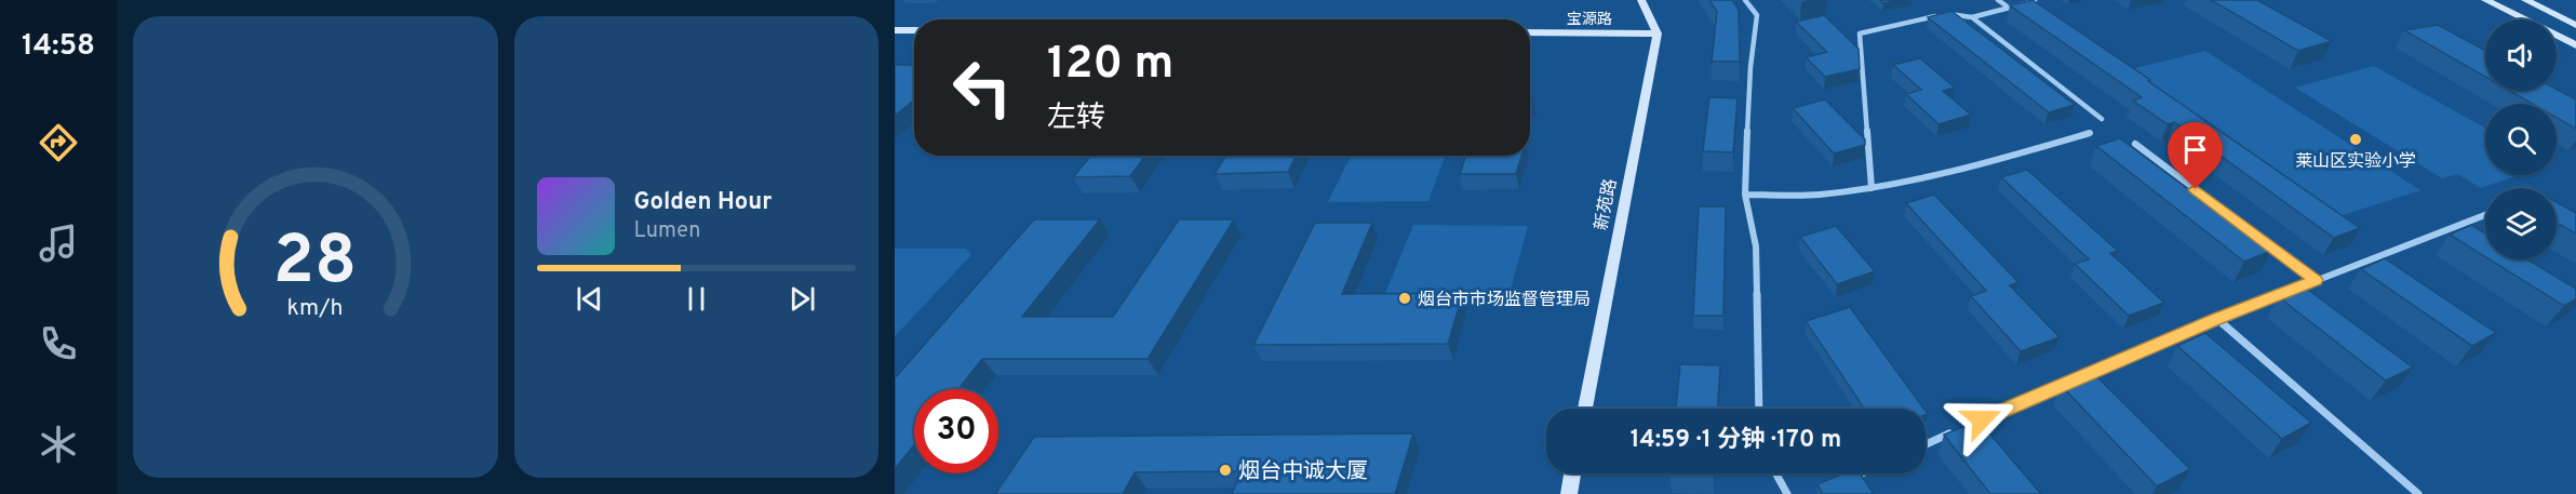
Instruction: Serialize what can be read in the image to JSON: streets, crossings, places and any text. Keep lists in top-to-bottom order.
{
  "streets": {
    "street": ["宝源路", "新苑路"]
  },
  "crossings": [
    ["宝源路", "新苑路"]
  ],
  "places": ["莱山区实验小学", "烟台市市场监督管理局", "烟台中诚大厦"],
  "page": {
    "tabs": "14:58",
    "turn": ["120 m", "左转"],
    "song": ["Golden Hour", "Lumen"],
    "limit": "30",
    "trip": "14:59 · 1 分钟 · 170 m",
    "gauge": ["28", "km/h"]
  }
}
